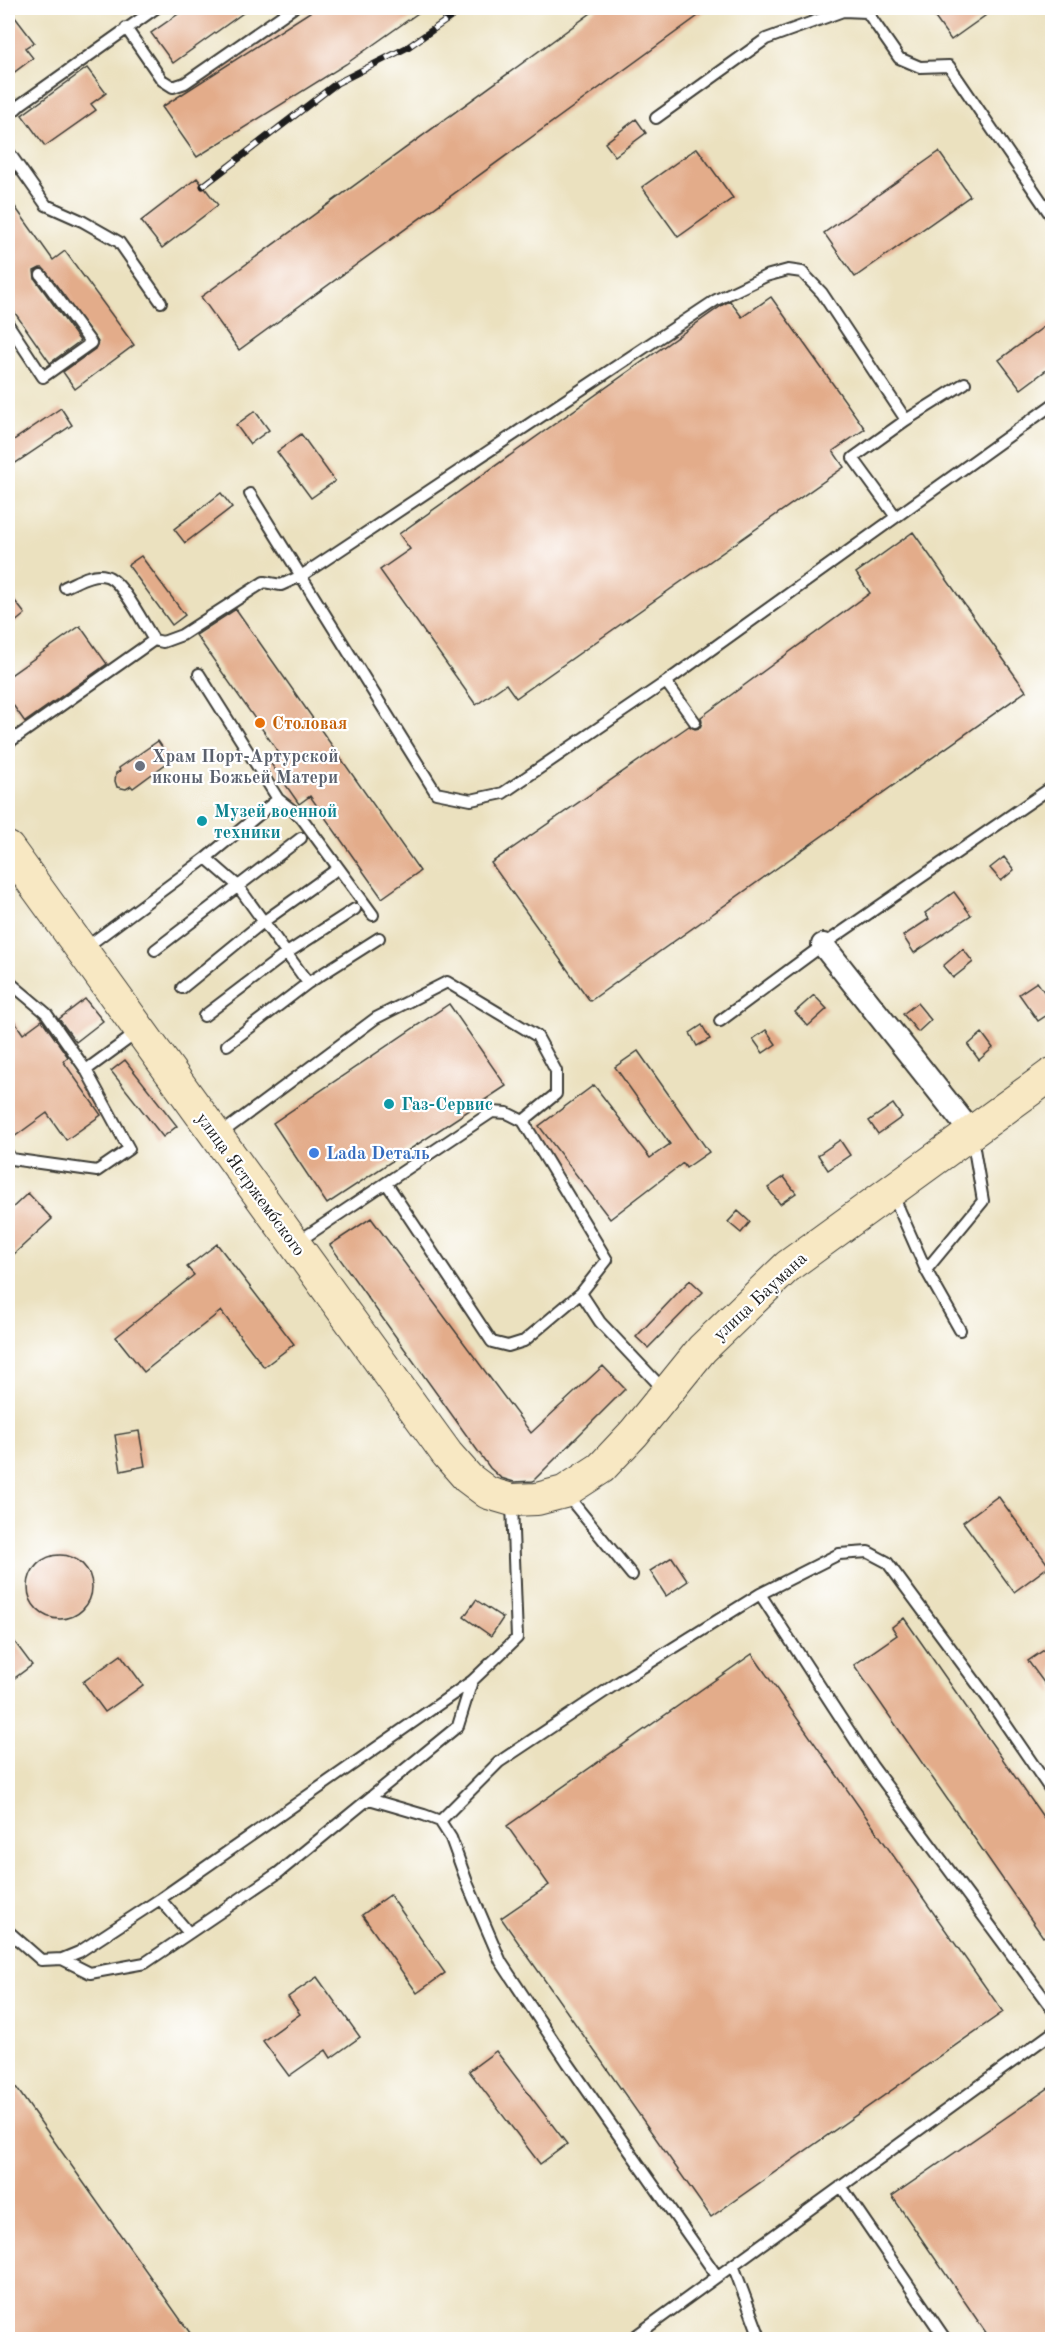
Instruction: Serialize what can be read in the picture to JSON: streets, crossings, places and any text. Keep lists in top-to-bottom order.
{
  "streets": {
    "main road": ["улица Ястржембского", "улица Баумана"]
  },
  "crossings": [
    ["улица Ястржембского", "улица Баумана"]
  ],
  "places": [
    "Столовая",
    "Храм Порт-Артурской иконы Божьей Матери",
    "Музей военной техники",
    "Газ-Сервис",
    "Lada Dеталь"
  ]
}
